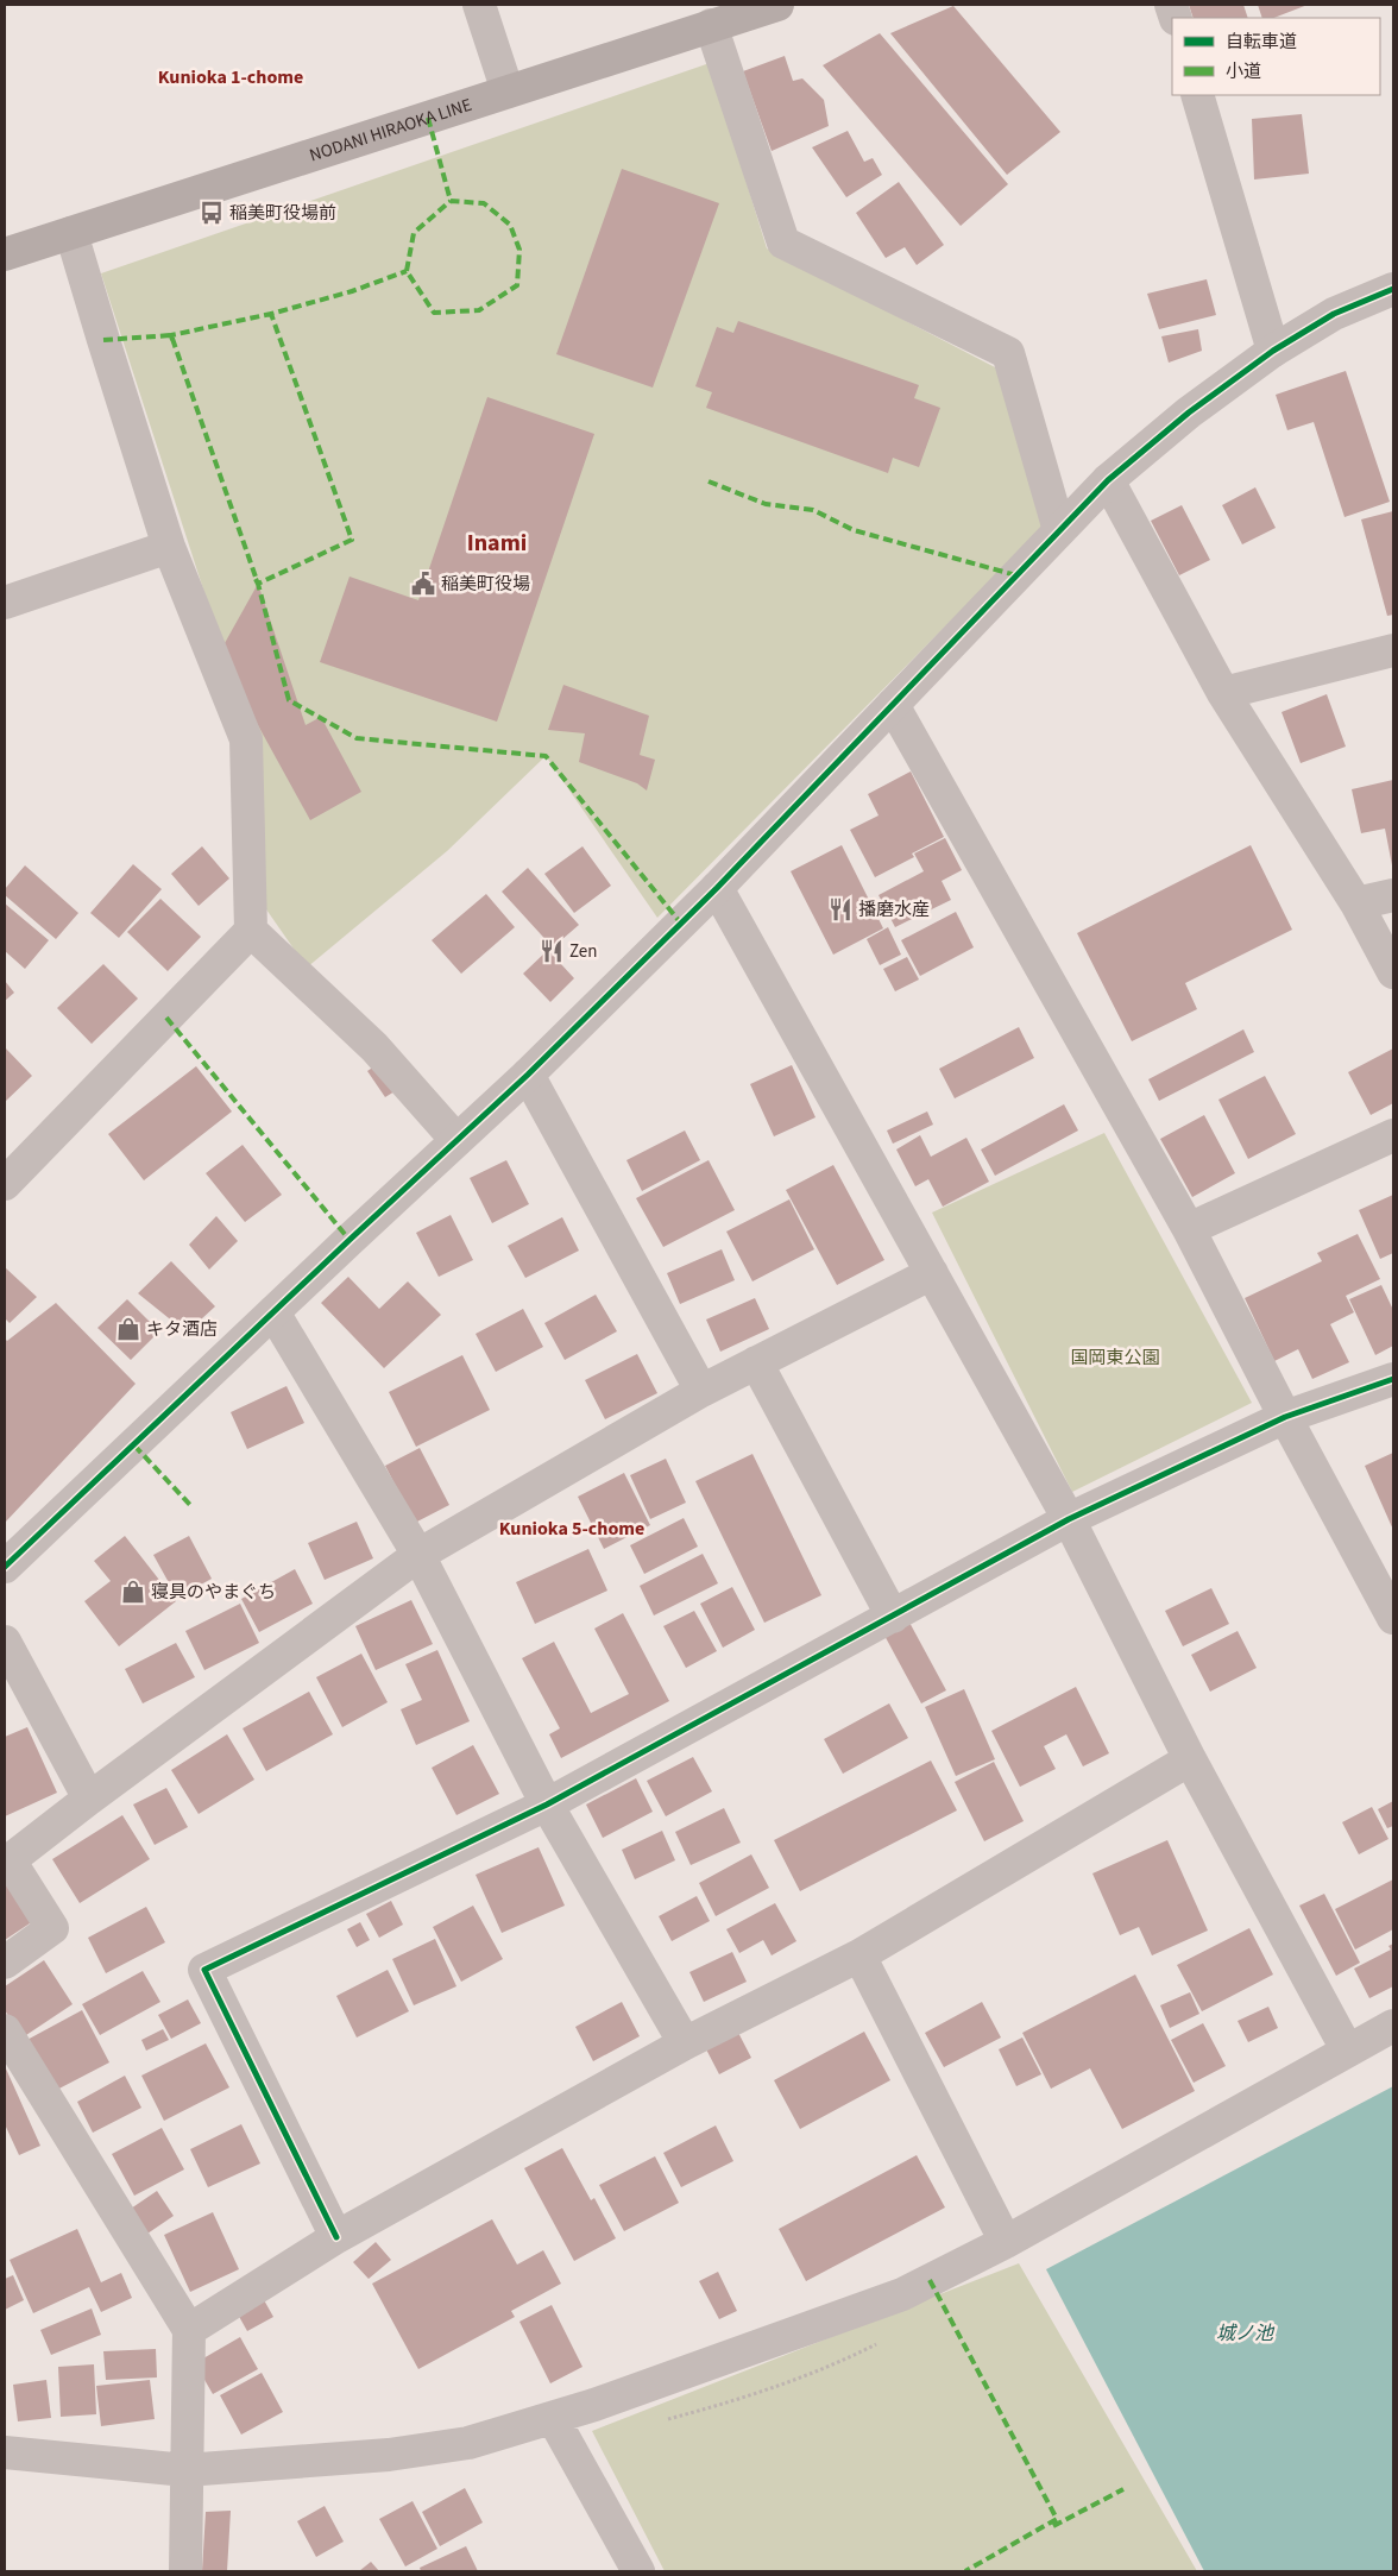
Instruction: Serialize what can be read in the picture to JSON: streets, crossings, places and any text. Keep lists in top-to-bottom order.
{
  "streets": {
    "main road": ["NODANI HIRAOKA LINE"]
  },
  "districts": ["Kunioka 1-chome", "Inami", "Kunioka 5-chome"],
  "water": ["城ノ池"],
  "parks": ["国岡東公園"],
  "places": {
    "bus stop": ["稲美町役場前"],
    "public building": ["稲美町役場"],
    "restaurant": ["播磨水産", "Zen"],
    "shop": ["キタ酒店", "寝具のやまぐち"]
  },
  "legend": ["自転車道", "小道"]
}
